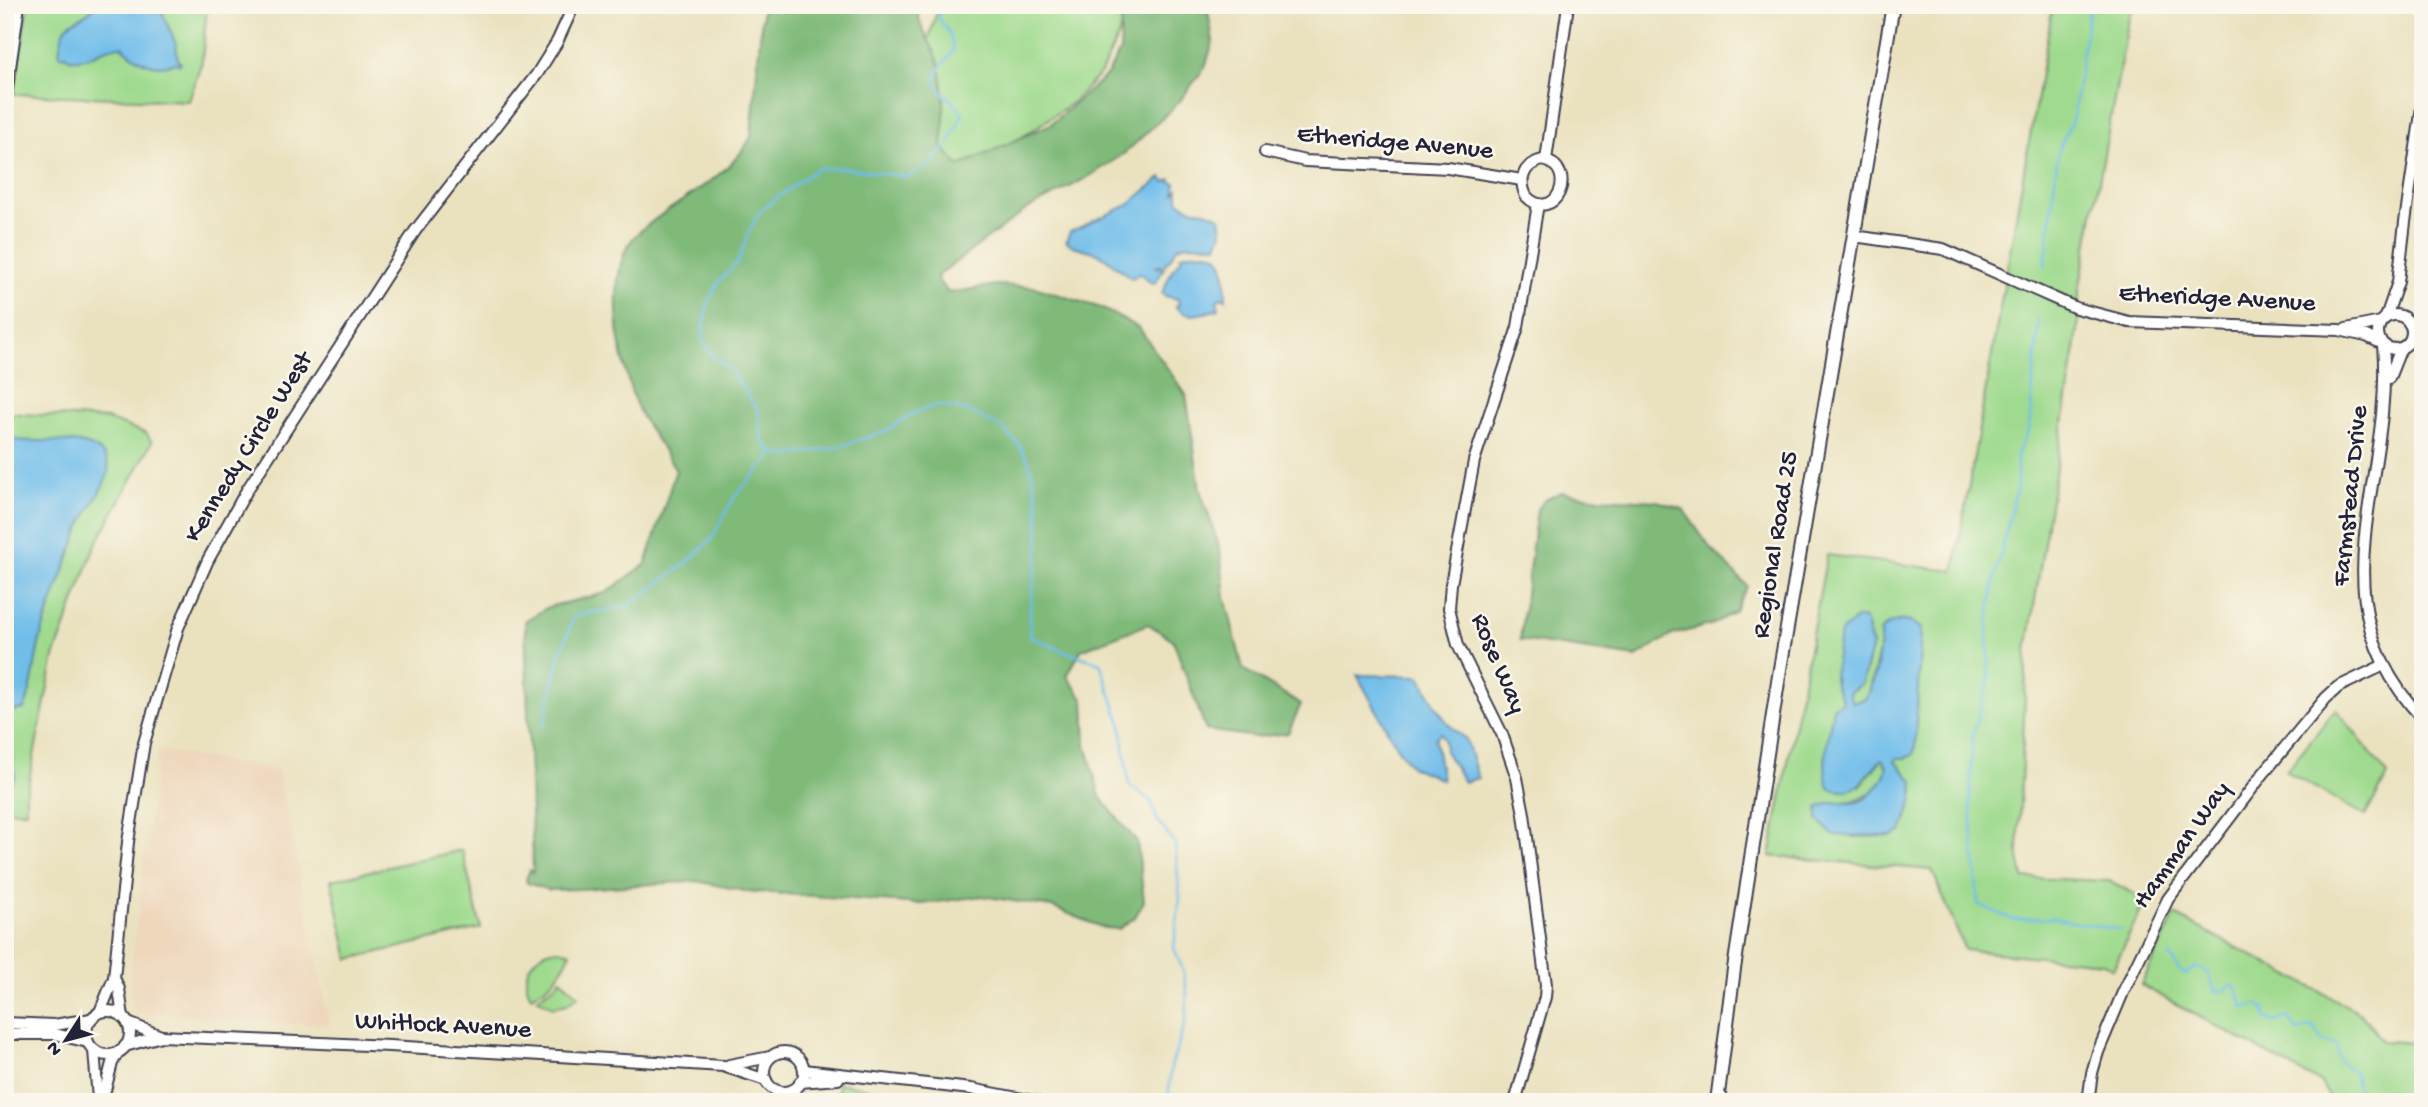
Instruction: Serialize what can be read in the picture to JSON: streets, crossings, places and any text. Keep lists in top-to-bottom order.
{
  "streets": {
    "main road": ["Regional Road 25"],
    "street": [
      "Etheridge Avenue",
      "Kennedy Circle West",
      "Farmstead Drive",
      "Rose Way",
      "Hamman Way",
      "Whitlock Avenue"
    ]
  },
  "crossings": [
    ["Etheridge Avenue", "Farmstead Drive"],
    ["Etheridge Avenue", "Regional Road 25"],
    ["Etheridge Avenue", "Rose Way"],
    ["Kennedy Circle West", "Whitlock Avenue"],
    ["Farmstead Drive", "Hamman Way"]
  ],
  "north": "bottom left"
}
